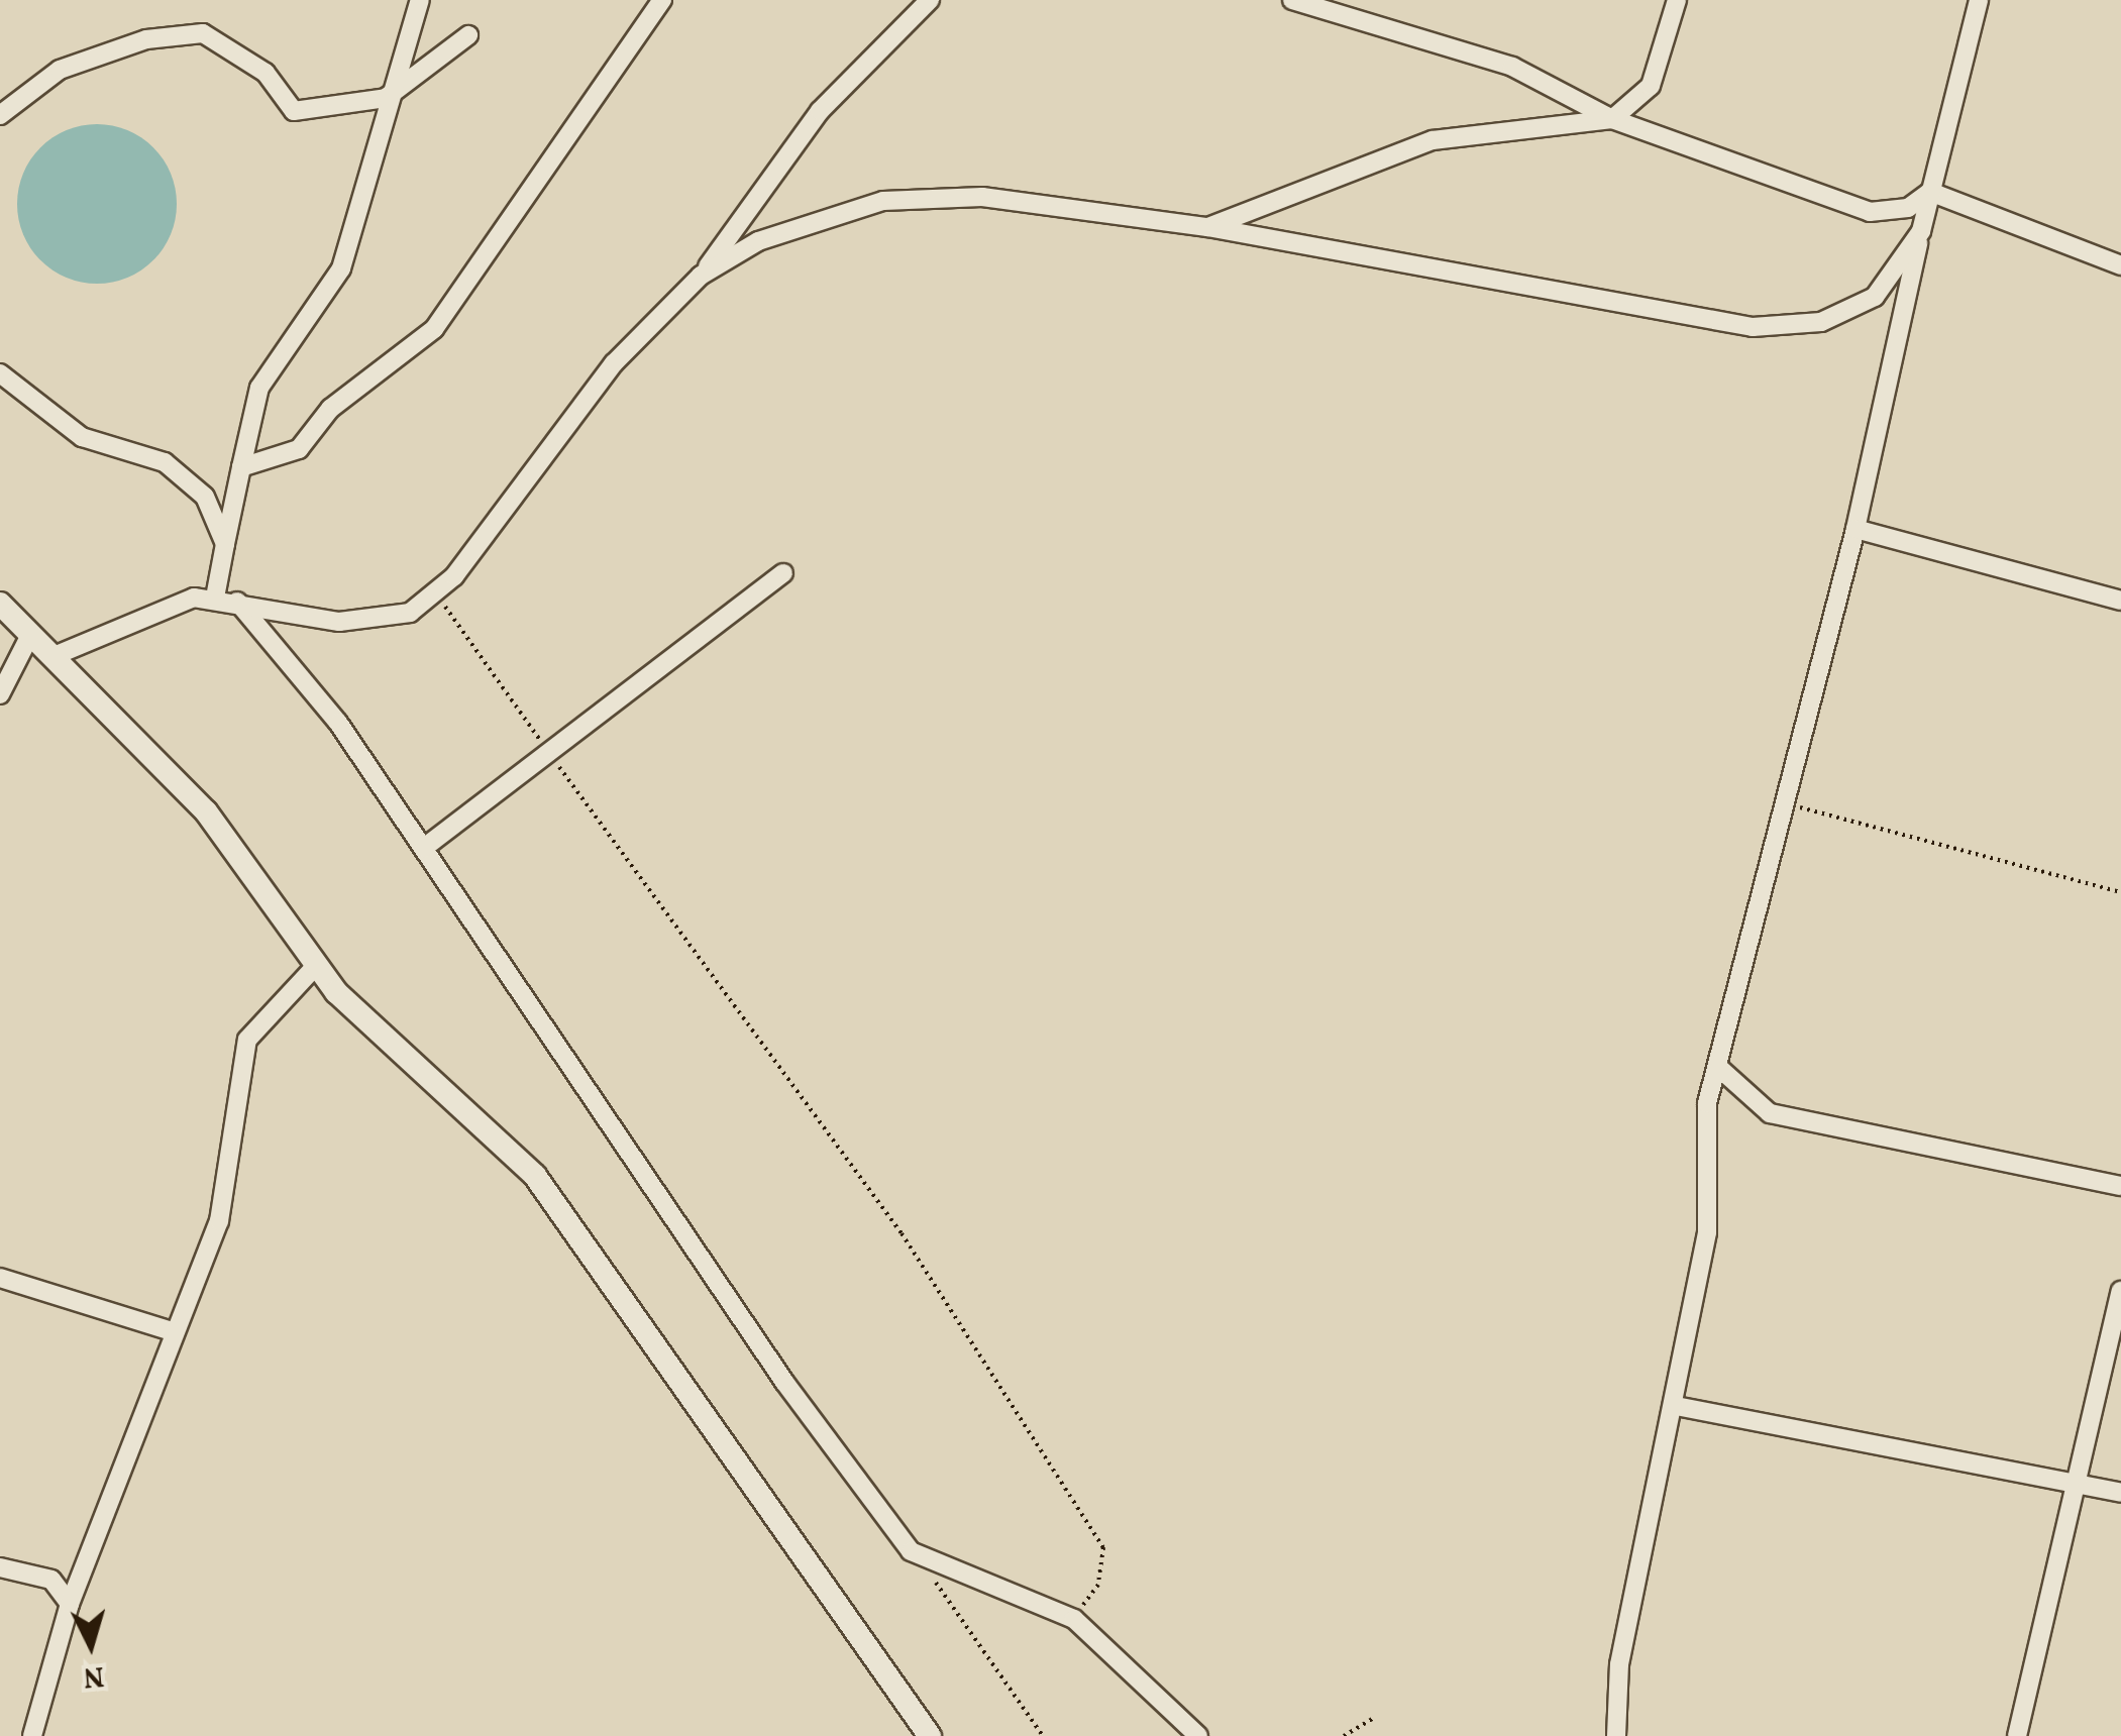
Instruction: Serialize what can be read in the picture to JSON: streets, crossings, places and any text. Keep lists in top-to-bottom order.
{
  "north": "bottom"
}
